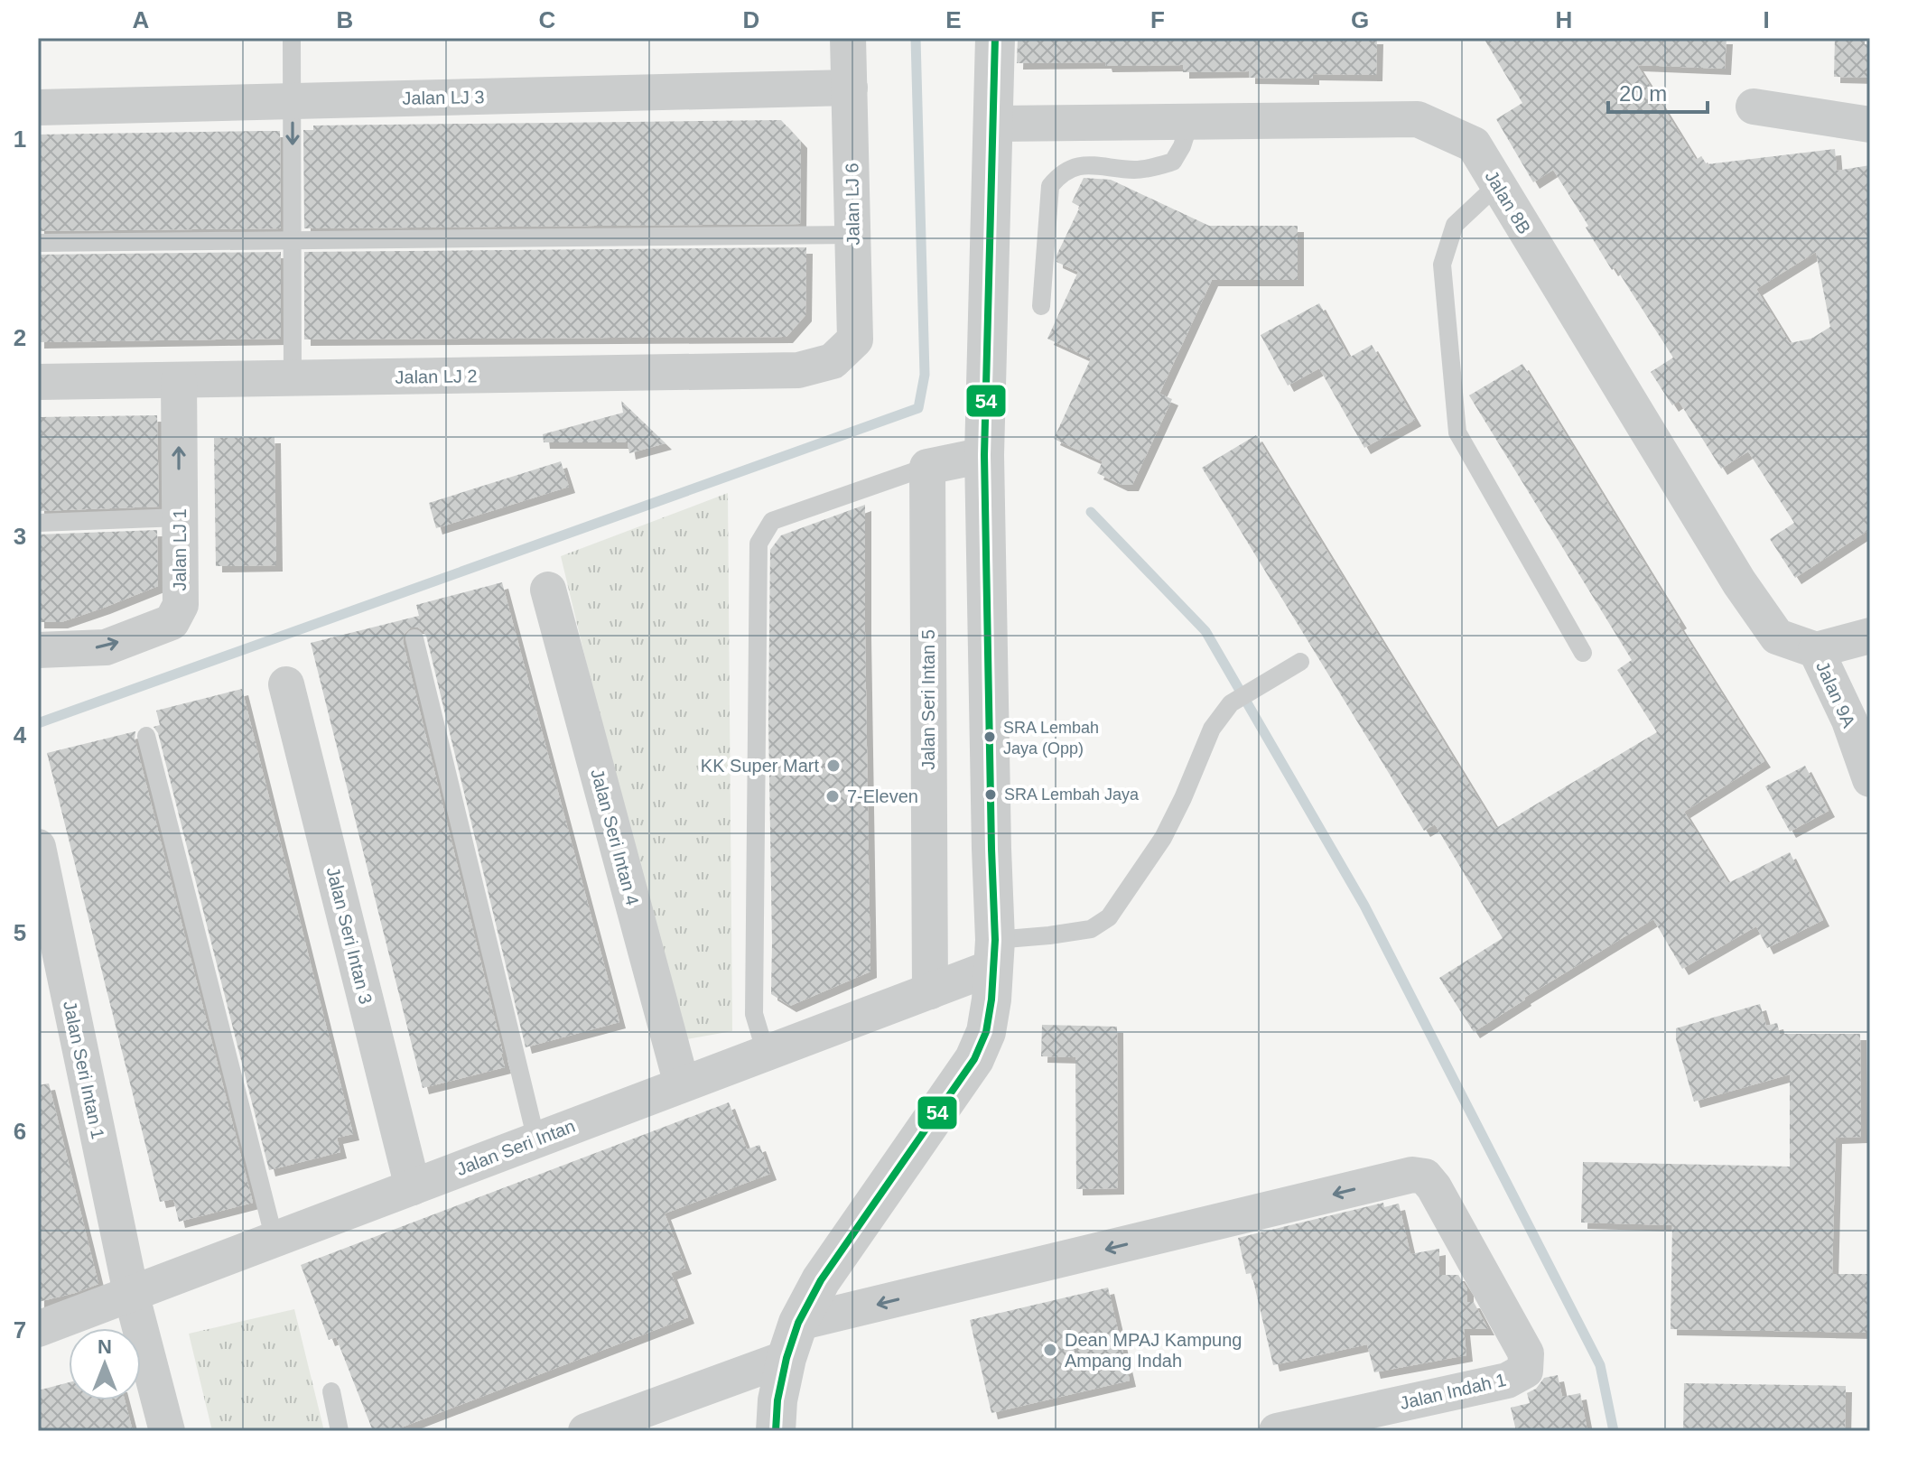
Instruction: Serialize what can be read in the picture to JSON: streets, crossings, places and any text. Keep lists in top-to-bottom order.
{
  "streets": {
    "street": [
      "Jalan LJ 3",
      "Jalan 8B",
      "Jalan LJ 6",
      "Jalan LJ 2",
      "Jalan LJ 1",
      "Jalan 9A",
      "Jalan Seri Intan 5",
      "Jalan Seri Intan 4",
      "Jalan Seri Intan 3",
      "Jalan Seri Intan 1",
      "Jalan Seri Intan",
      "Jalan Indah 1"
    ]
  },
  "crossings": [
    ["Jalan LJ 3", "Jalan LJ 6"],
    ["Jalan 8B", "Jalan 9A"],
    ["Jalan LJ 6", "Jalan LJ 2"],
    ["Jalan LJ 2", "Jalan LJ 1"],
    ["Jalan Seri Intan 5", "Jalan Seri Intan"],
    ["Jalan Seri Intan 4", "Jalan Seri Intan"],
    ["Jalan Seri Intan 3", "Jalan Seri Intan"],
    ["Jalan Seri Intan 1", "Jalan Seri Intan"]
  ],
  "places": [
    "SRA Lembah Jaya (Opp)",
    "KK Super Mart",
    "SRA Lembah Jaya",
    "7-Eleven",
    "Dean MPAJ Kampung Ampang Indah"
  ],
  "lines": ["transit line 54"],
  "scale_bar": "20 m",
  "north": "top",
  "grid": {
    "columns": [
      "A",
      "B",
      "C",
      "D",
      "E",
      "F",
      "G",
      "H",
      "I"
    ],
    "rows": [
      "1",
      "2",
      "3",
      "4",
      "5",
      "6",
      "7"
    ]
  }
}
